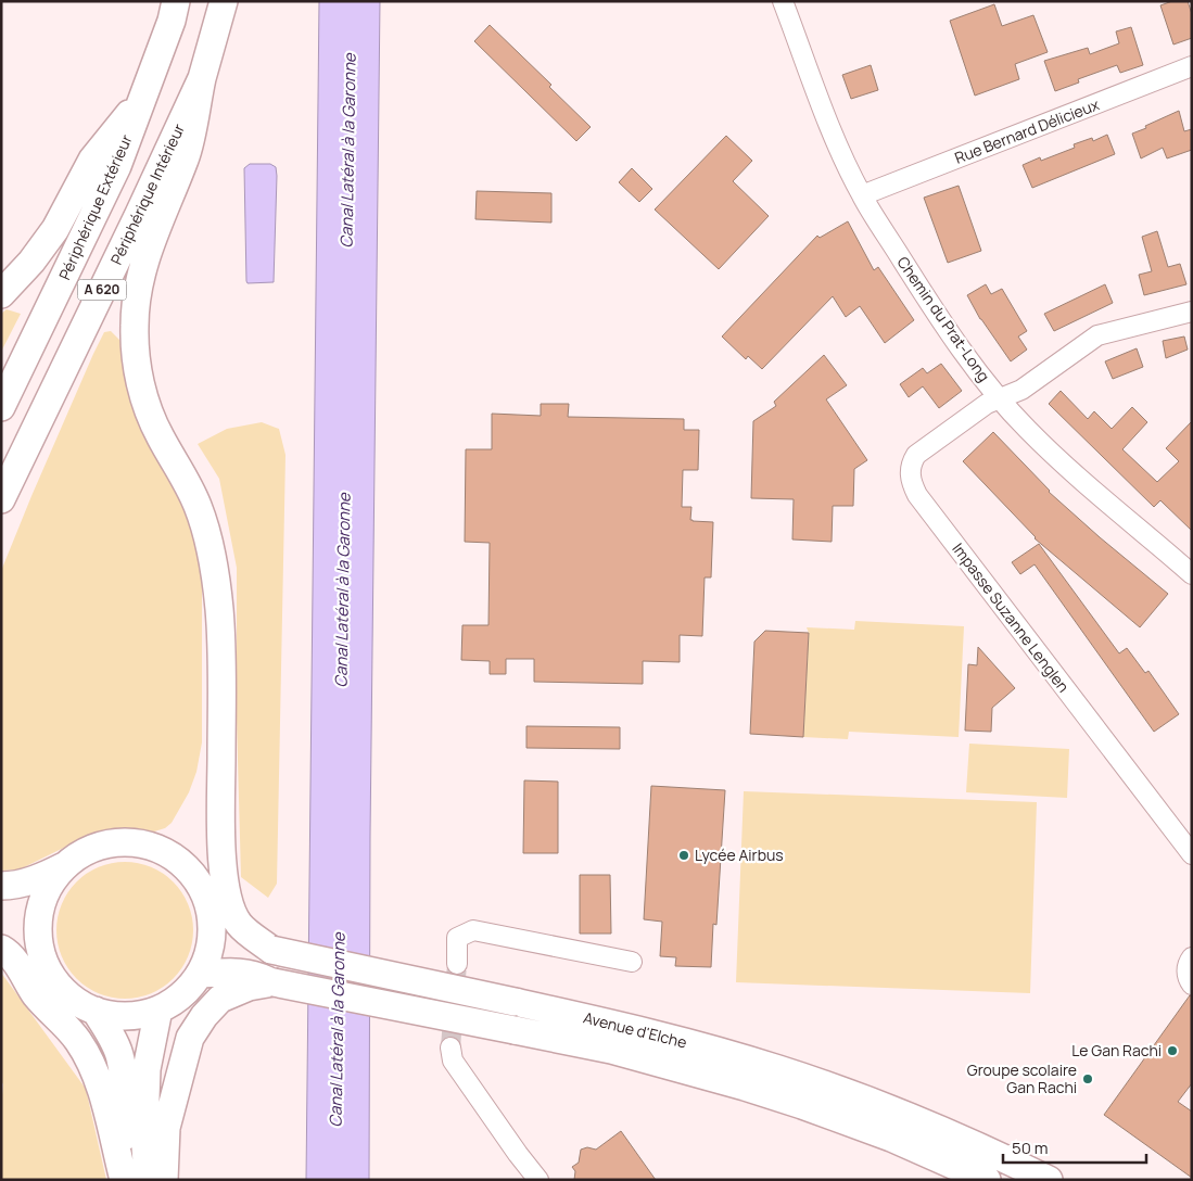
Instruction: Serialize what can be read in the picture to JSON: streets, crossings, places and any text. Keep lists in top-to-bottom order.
{
  "streets": {
    "highway": [
      "Périphérique Intérieur",
      "Périphérique Extérieur",
      "A 620",
      "Avenue d'Elche"
    ],
    "street": ["Rue Bernard Délicieux", "Chemin du Prat-Long", "Impasse Suzanne Lenglen"]
  },
  "crossings": [
    ["Rue Bernard Délicieux", "Chemin du Prat-Long"],
    ["Chemin du Prat-Long", "Impasse Suzanne Lenglen"]
  ],
  "water": ["Canal Latéral à la Garonne"],
  "places": ["Lycée Airbus", "Le Gan Rachi", "Groupe scolaire Gan Rachi"],
  "scale_bar": "50 m"
}
